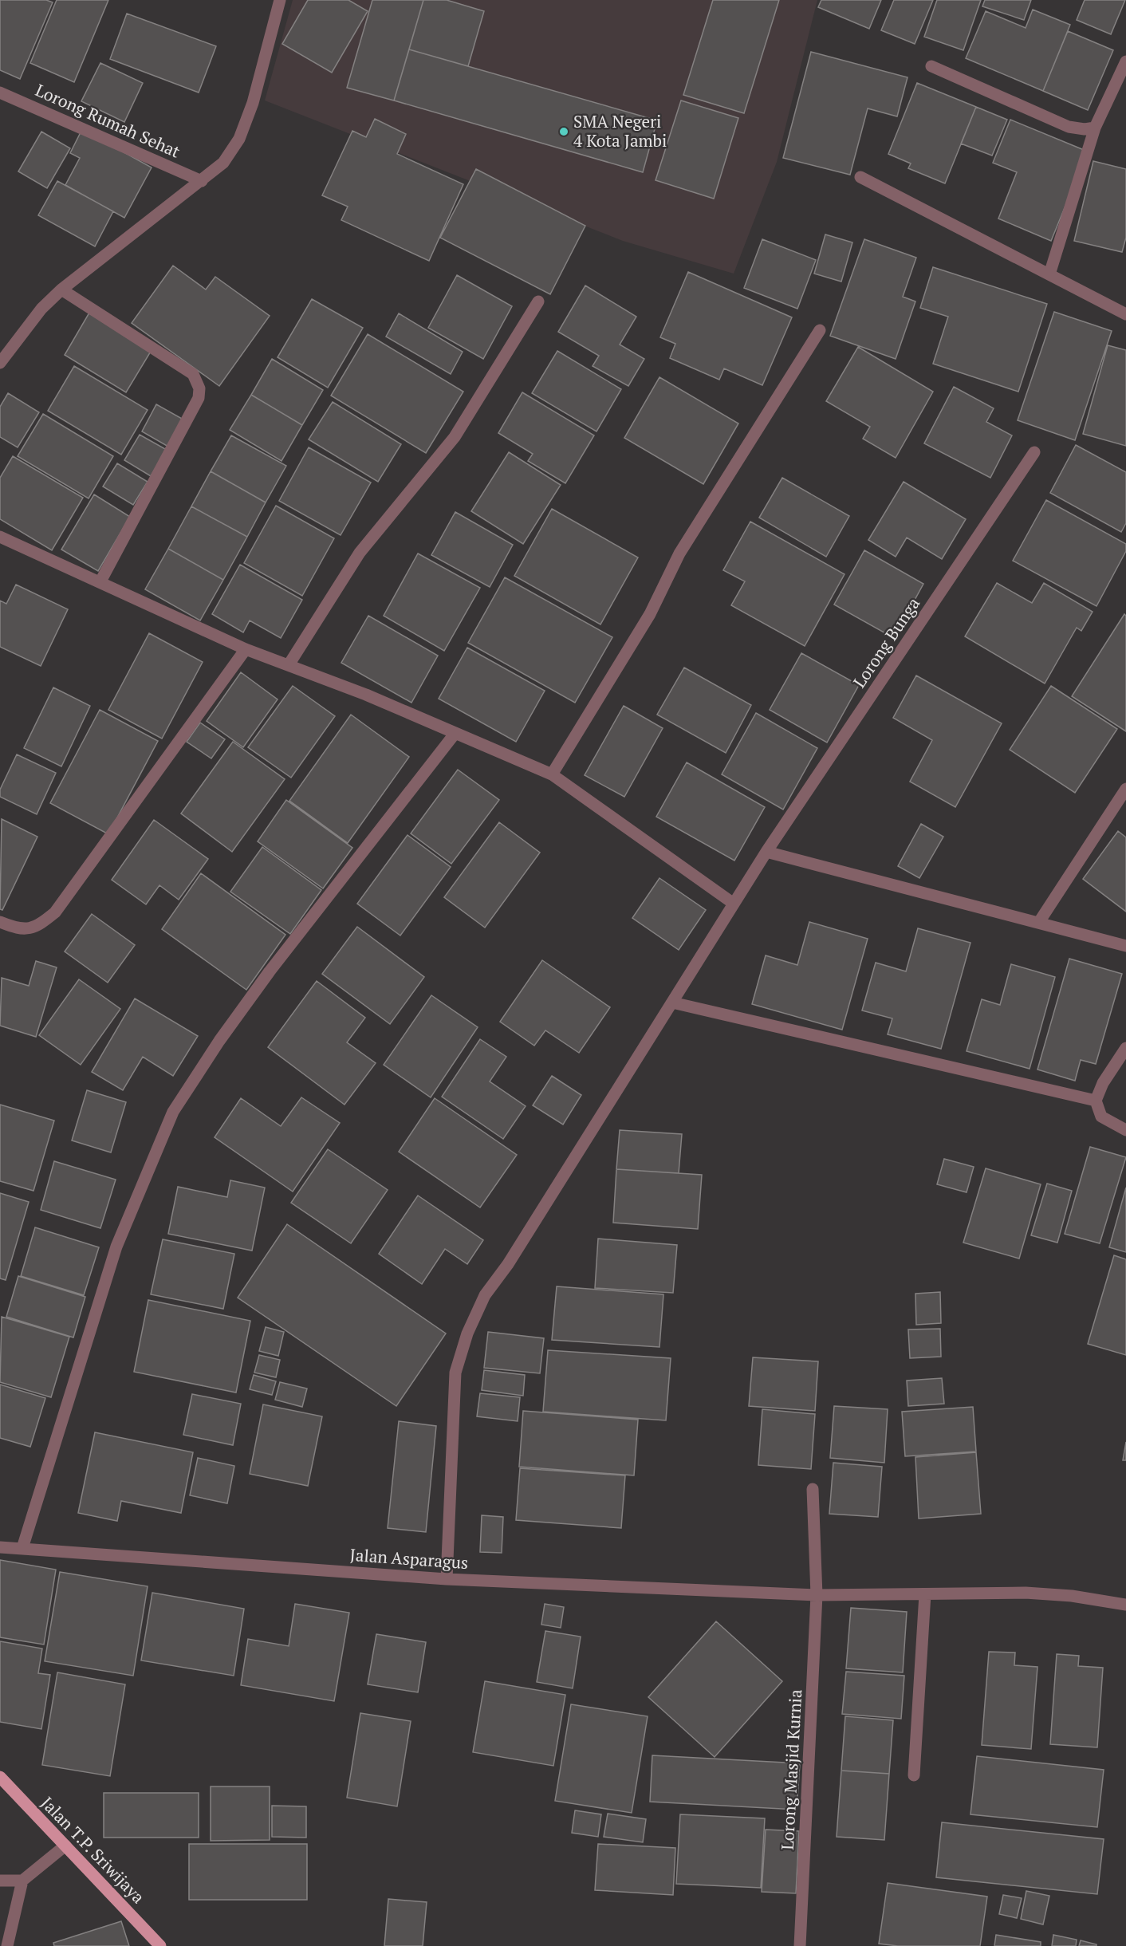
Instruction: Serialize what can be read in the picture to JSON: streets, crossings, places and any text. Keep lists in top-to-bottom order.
{
  "streets": {
    "main road": ["Jalan T.P. Sriwijaya"],
    "street": [
      "Lorong Rumah Sehat",
      "Lorong Bunga",
      "Jalan Asparagus",
      "Lorong Masjid Kurnia"
    ]
  },
  "crossings": [
    ["Lorong Bunga", "Jalan Asparagus"],
    ["Jalan Asparagus", "Lorong Masjid Kurnia"]
  ],
  "places": ["SMA Negeri 4 Kota Jambi"]
}
